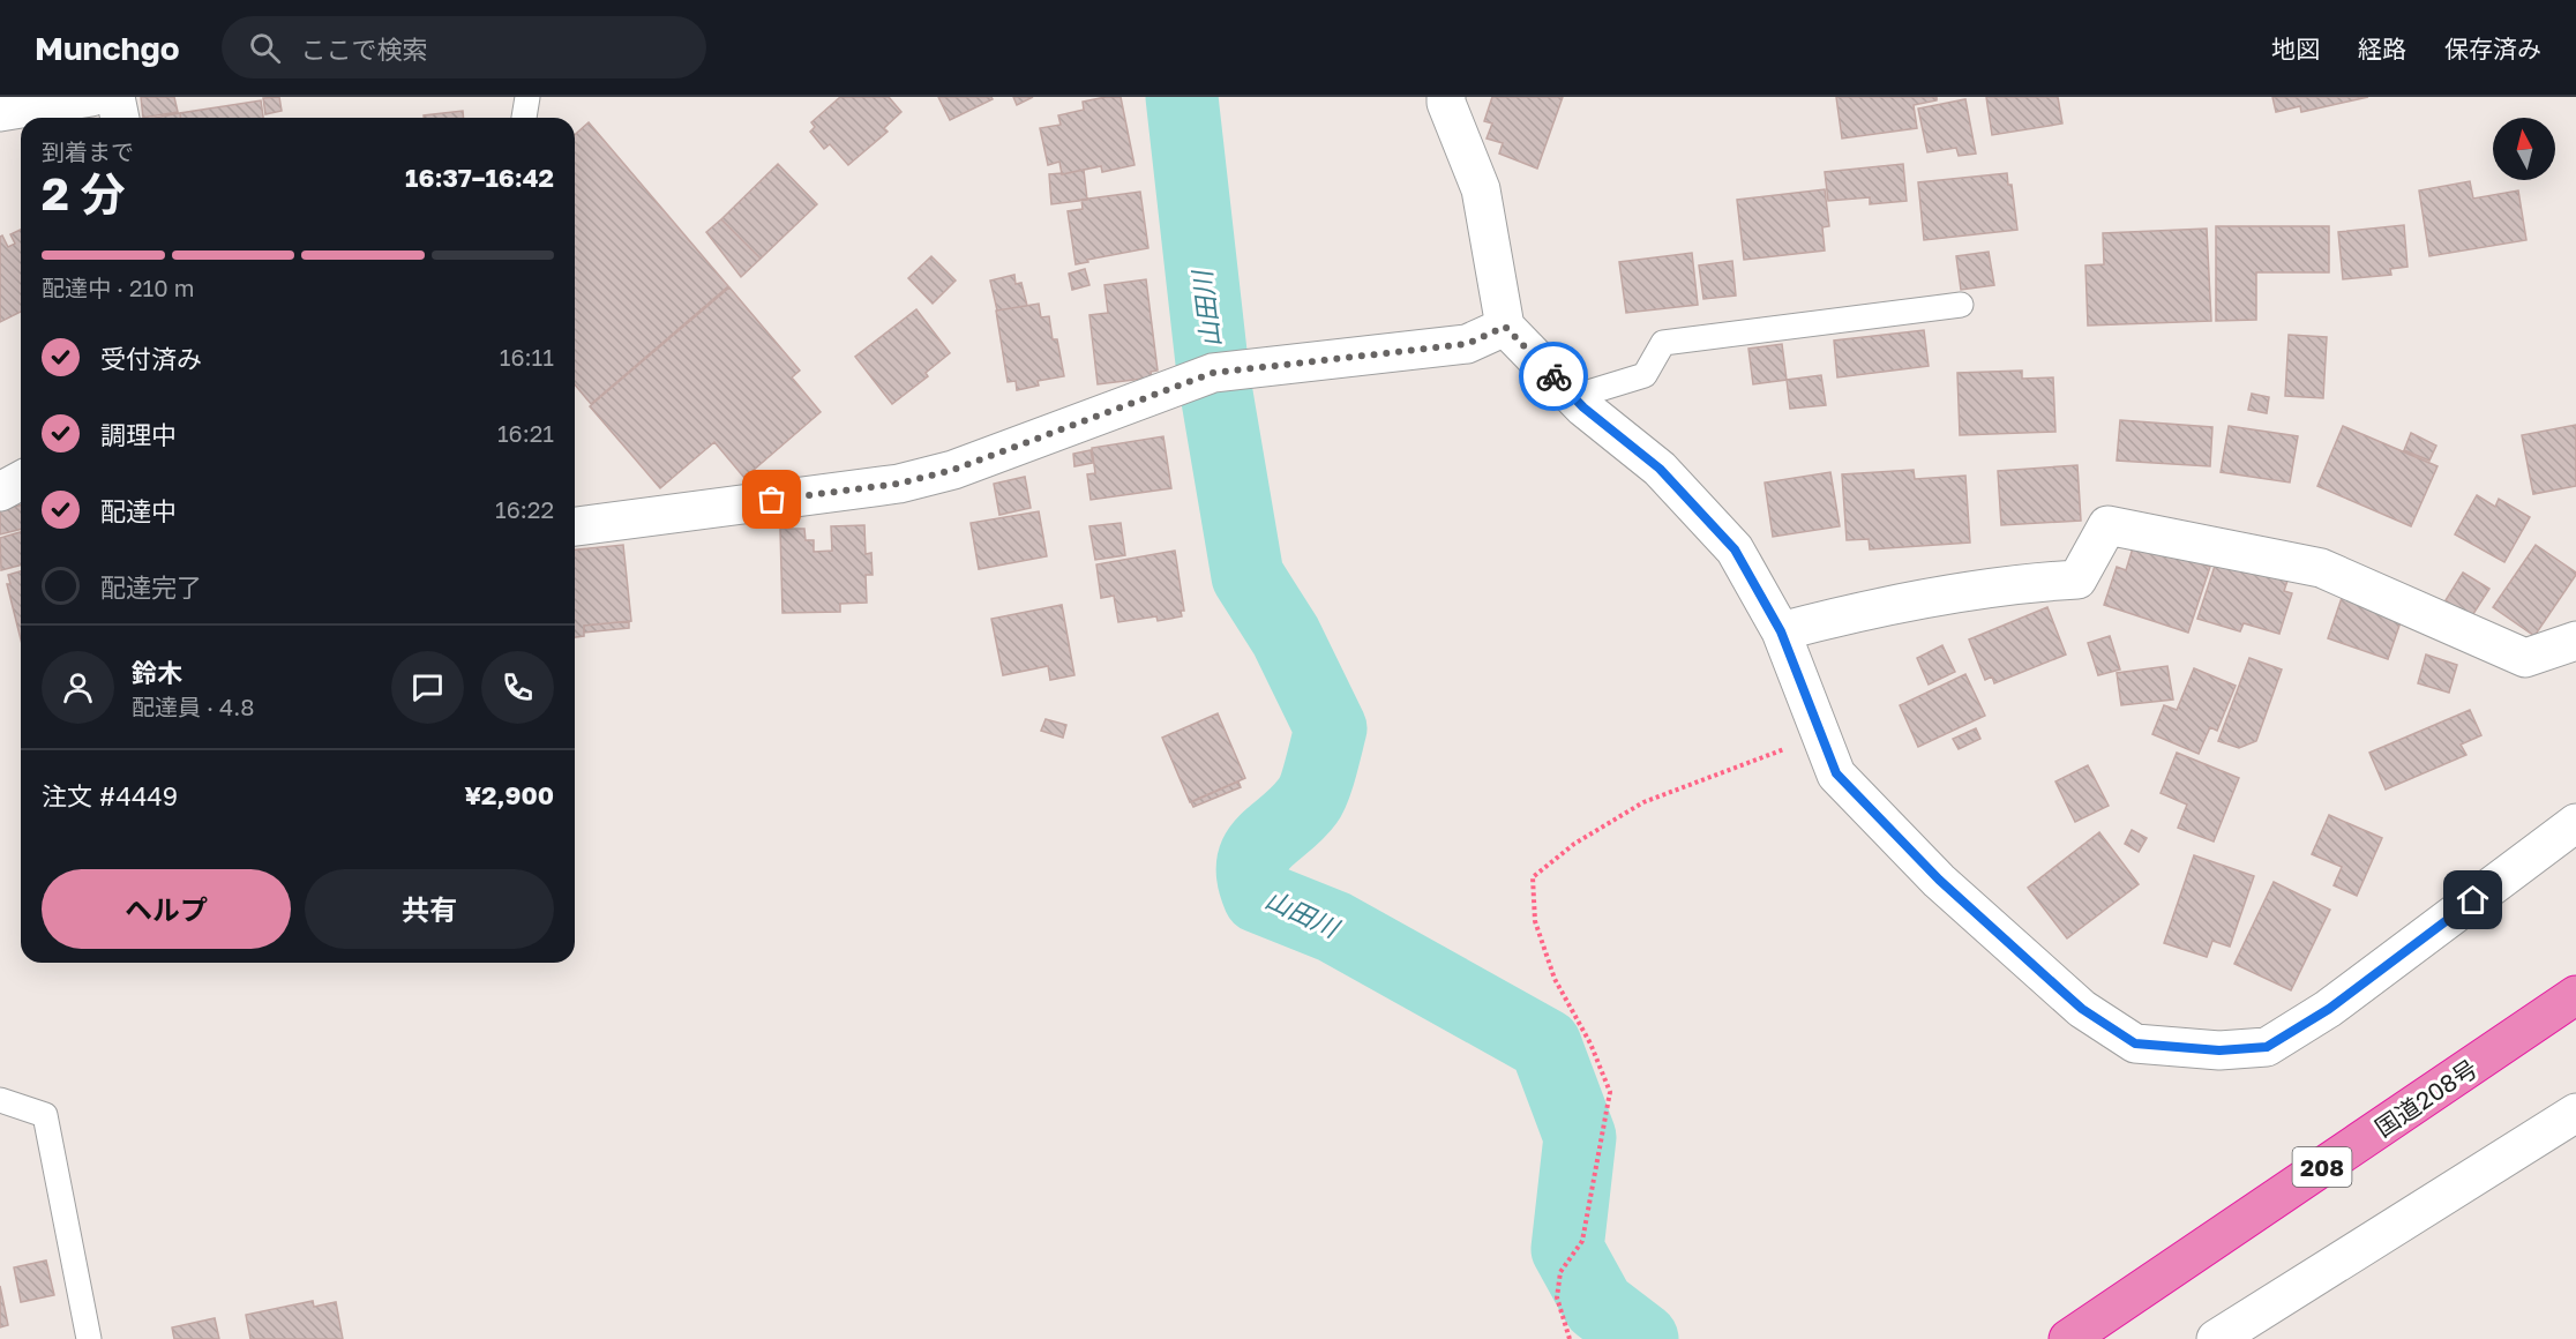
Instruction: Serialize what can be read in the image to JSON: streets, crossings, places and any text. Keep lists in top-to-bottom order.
{
  "streets": {
    "highway": ["国道208号", "208"]
  },
  "water": ["山田川"],
  "north": "top",
  "page": {
    "header": "Munchgo",
    "search": "ここで検索",
    "nav": ["地図", "経路", "保存済み"],
    "heading": ["2 分", "到着まで", "16:37–16:42"],
    "panel": [
      "鈴木",
      "配達員 · 4.8",
      "注文 #4449",
      "¥2,900"
    ],
    "bar": "配達中 · 210 m",
    "list": [
      ["受付済み", "16:11"],
      ["調理中", "16:21"],
      ["配達中", "16:22"],
      "配達完了"
    ],
    "buttons": ["ヘルプ", "共有"]
  }
}
